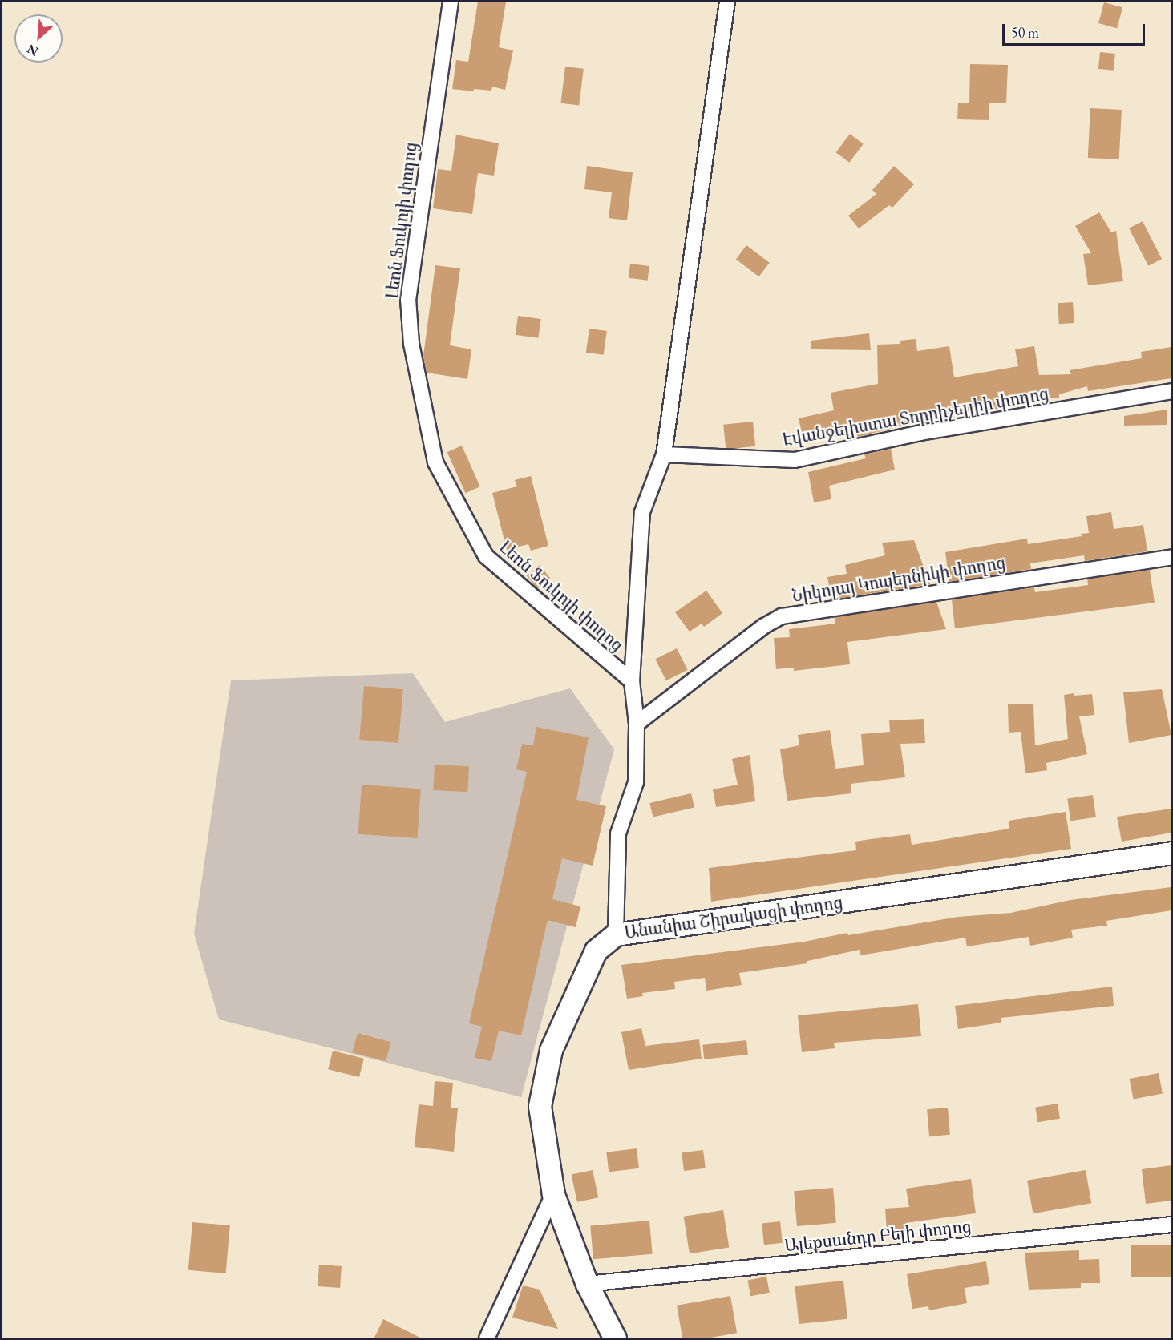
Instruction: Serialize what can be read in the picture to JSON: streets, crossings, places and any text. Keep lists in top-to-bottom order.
{
  "streets": {
    "main road": ["Անանիա Շիրակացի փողոց"],
    "street": [
      "Լեոն Ֆուկոյի փողոց",
      "Էվանջելիստա Տորրիչելլիի փողոց",
      "Նիկոլայ Կոպերնիկի փողոց",
      "Ալեքսանդր Բելի փողոց"
    ]
  },
  "crossings": [
    ["Անանիա Շիրակացի փողոց", "Ալեքսանդր Բելի փողոց"]
  ],
  "scale_bar": "50 m",
  "north": "bottom left"
}
